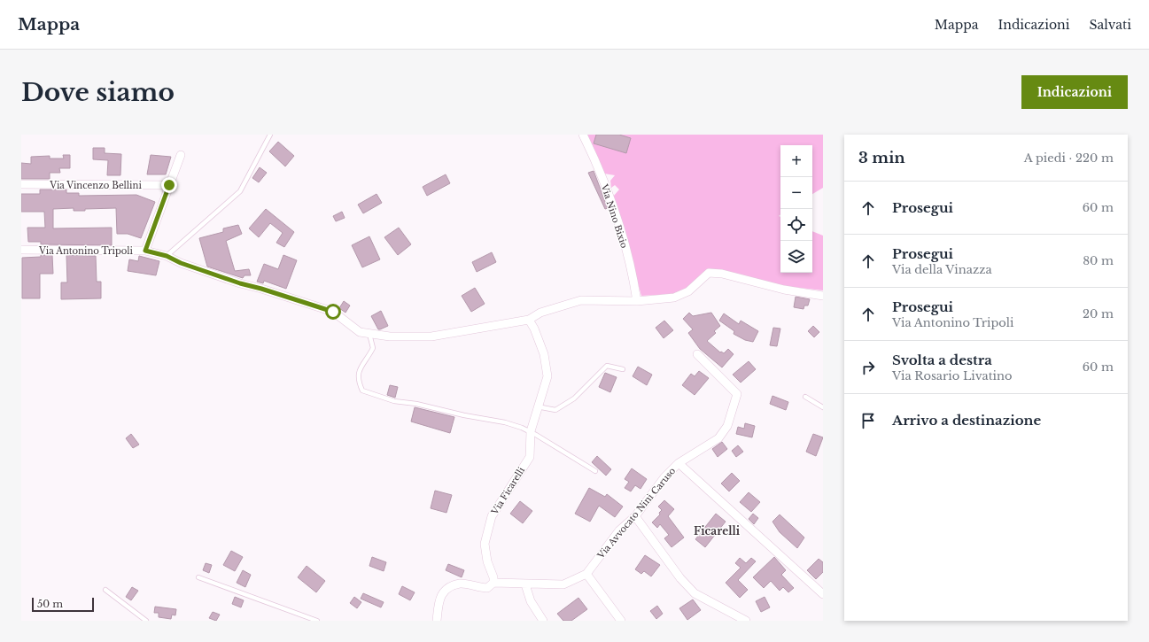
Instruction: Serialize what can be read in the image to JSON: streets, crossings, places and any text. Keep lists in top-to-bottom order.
{
  "streets": {
    "street": [
      "Via Vincenzo Bellini",
      "Via Nino Bixio",
      "Via Antonino Tripoli",
      "Via Ficarelli",
      "Via Avvocato Ninì Caruso"
    ]
  },
  "crossings": [
    ["Via Nino Bixio", "Via Antonino Tripoli"],
    ["Via Antonino Tripoli", "Via Ficarelli"],
    ["Via Ficarelli", "Via Avvocato Ninì Caruso"]
  ],
  "districts": ["Ficarelli"],
  "scale_bar": "50 m",
  "page": {
    "header": "Mappa",
    "nav": ["Mappa", "Indicazioni", "Salvati"],
    "buttons": "Indicazioni",
    "title": "Dove siamo",
    "heading": ["3 min", "A piedi · 220 m"],
    "map_buttons": ["+", "−"],
    "list": [
      ["Prosegui", "60 m"],
      ["Prosegui", "Via della Vinazza", "80 m"],
      ["Prosegui", "Via Antonino Tripoli", "20 m"],
      ["Svolta a destra", "Via Rosario Livatino", "60 m"],
      "Arrivo a destinazione"
    ],
    "scale": "50 m"
  }
}
